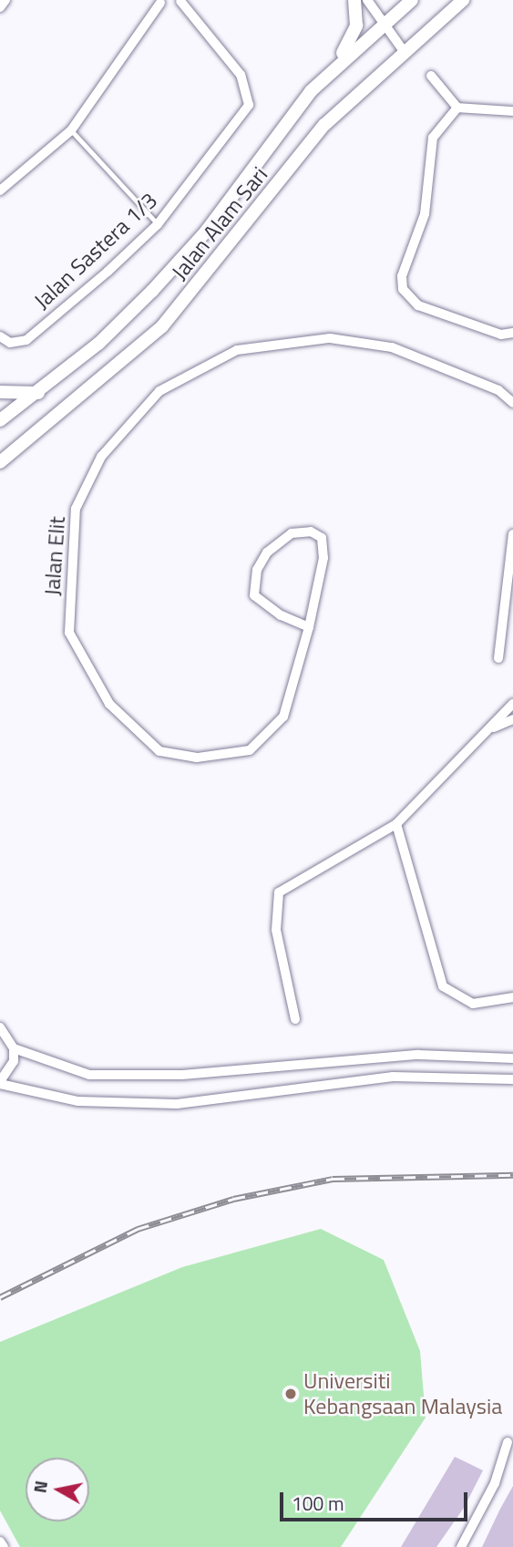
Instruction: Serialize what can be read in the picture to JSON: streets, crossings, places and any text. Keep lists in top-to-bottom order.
{
  "streets": {
    "street": ["Jalan Alam Sari", "Jalan Sastera 1/3", "Jalan Elit"]
  },
  "places": ["Universiti Kebangsaan Malaysia"],
  "scale_bar": "100 m",
  "north": "left"
}
